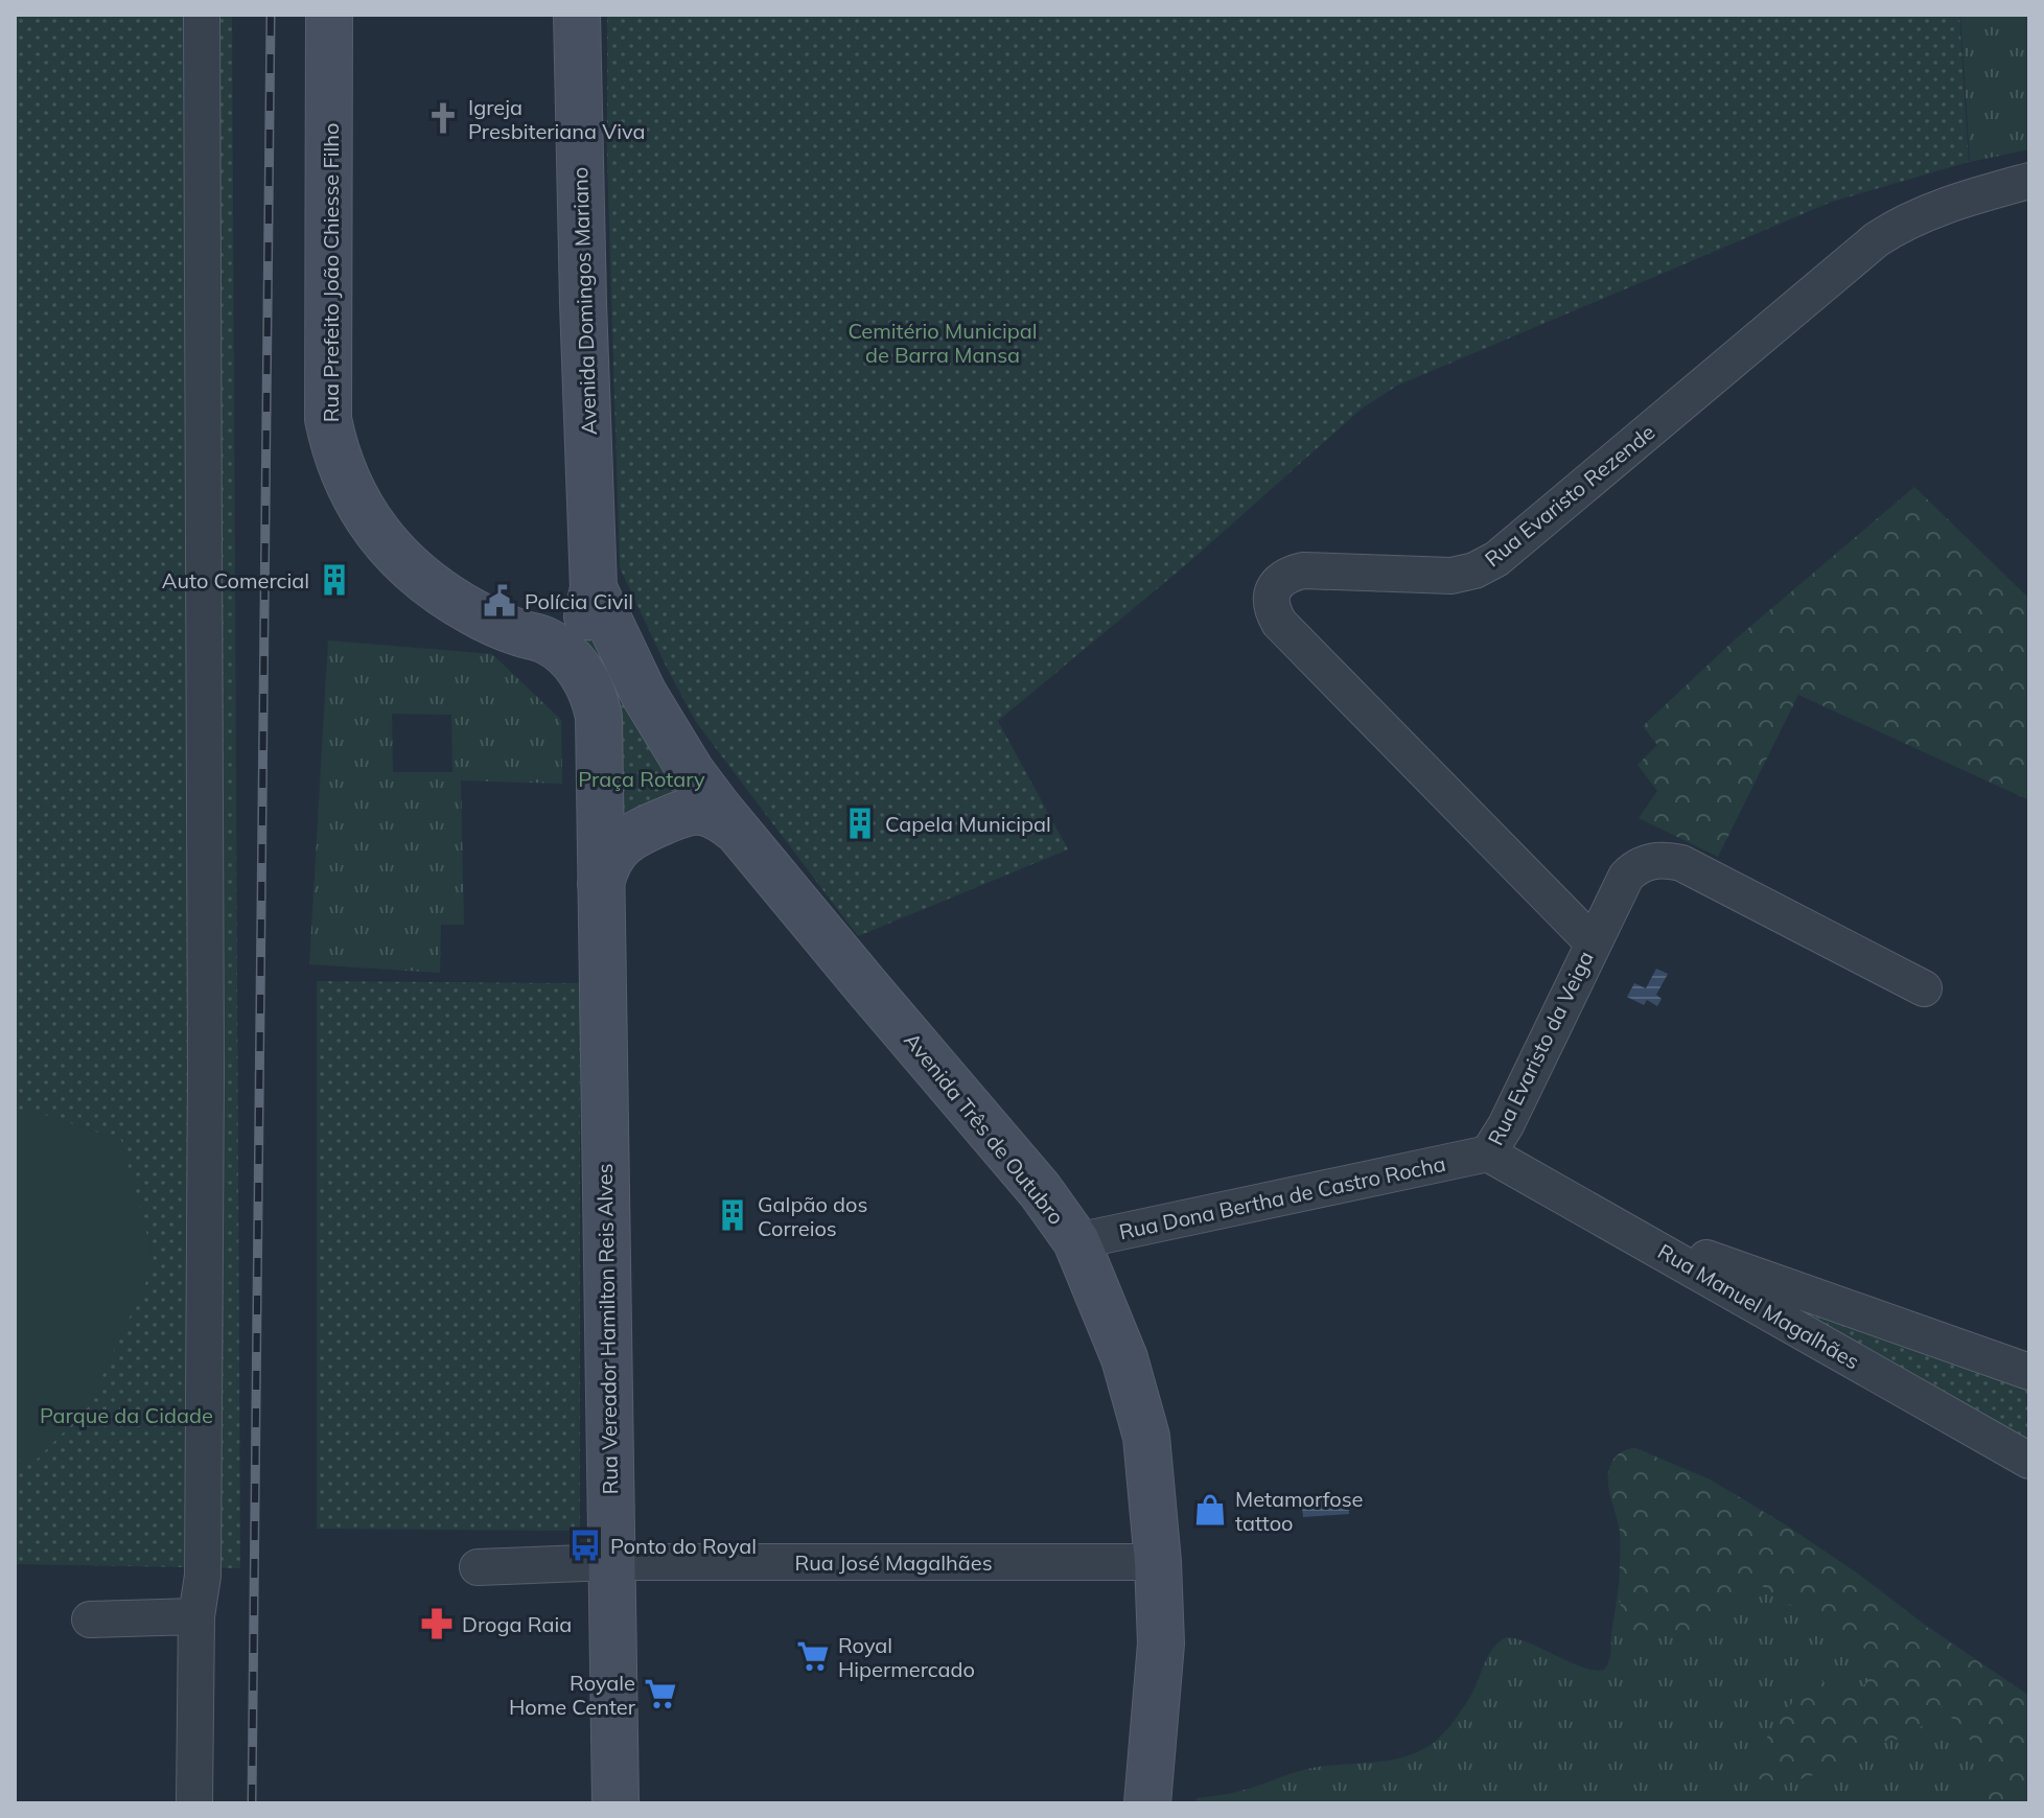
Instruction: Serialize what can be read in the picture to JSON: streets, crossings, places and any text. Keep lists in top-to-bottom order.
{
  "streets": {
    "main road": [
      "Rua Prefeito João Chiesse Filho",
      "Avenida Domingos Mariano",
      "Avenida Três de Outubro",
      "Rua Vereador Hamilton Reis Alves"
    ],
    "street": [
      "Rua Evaristo Rezende",
      "Rua Evaristo da Veiga",
      "Rua Dona Bertha de Castro Rocha",
      "Rua Manuel Magalhães",
      "Rua José Magalhães"
    ]
  },
  "crossings": [
    ["Rua Prefeito João Chiesse Filho", "Rua Vereador Hamilton Reis Alves"],
    ["Avenida Domingos Mariano", "Avenida Três de Outubro"],
    ["Rua Evaristo Rezende", "Rua Evaristo da Veiga"],
    ["Rua Evaristo da Veiga", "Rua Dona Bertha de Castro Rocha"],
    ["Rua Evaristo da Veiga", "Rua Manuel Magalhães"],
    ["Avenida Três de Outubro", "Rua Dona Bertha de Castro Rocha"],
    ["Avenida Três de Outubro", "Rua José Magalhães"],
    ["Rua Dona Bertha de Castro Rocha", "Rua Manuel Magalhães"],
    ["Rua Vereador Hamilton Reis Alves", "Rua José Magalhães"]
  ],
  "parks": ["Cemitério Municipal de Barra Mansa", "Praça Rotary", "Parque da Cidade"],
  "places": {
    "church": ["Igreja Presbiteriana Viva"],
    "building": ["Auto Comercial", "Capela Municipal", "Galpão dos Correios"],
    "public building": ["Polícia Civil"],
    "shop": ["Metamorfose tattoo"],
    "bus stop": ["Ponto do Royal"],
    "pharmacy": ["Droga Raia"],
    "supermarket": ["Royal Hipermercado", "Royale Home Center"]
  }
}
